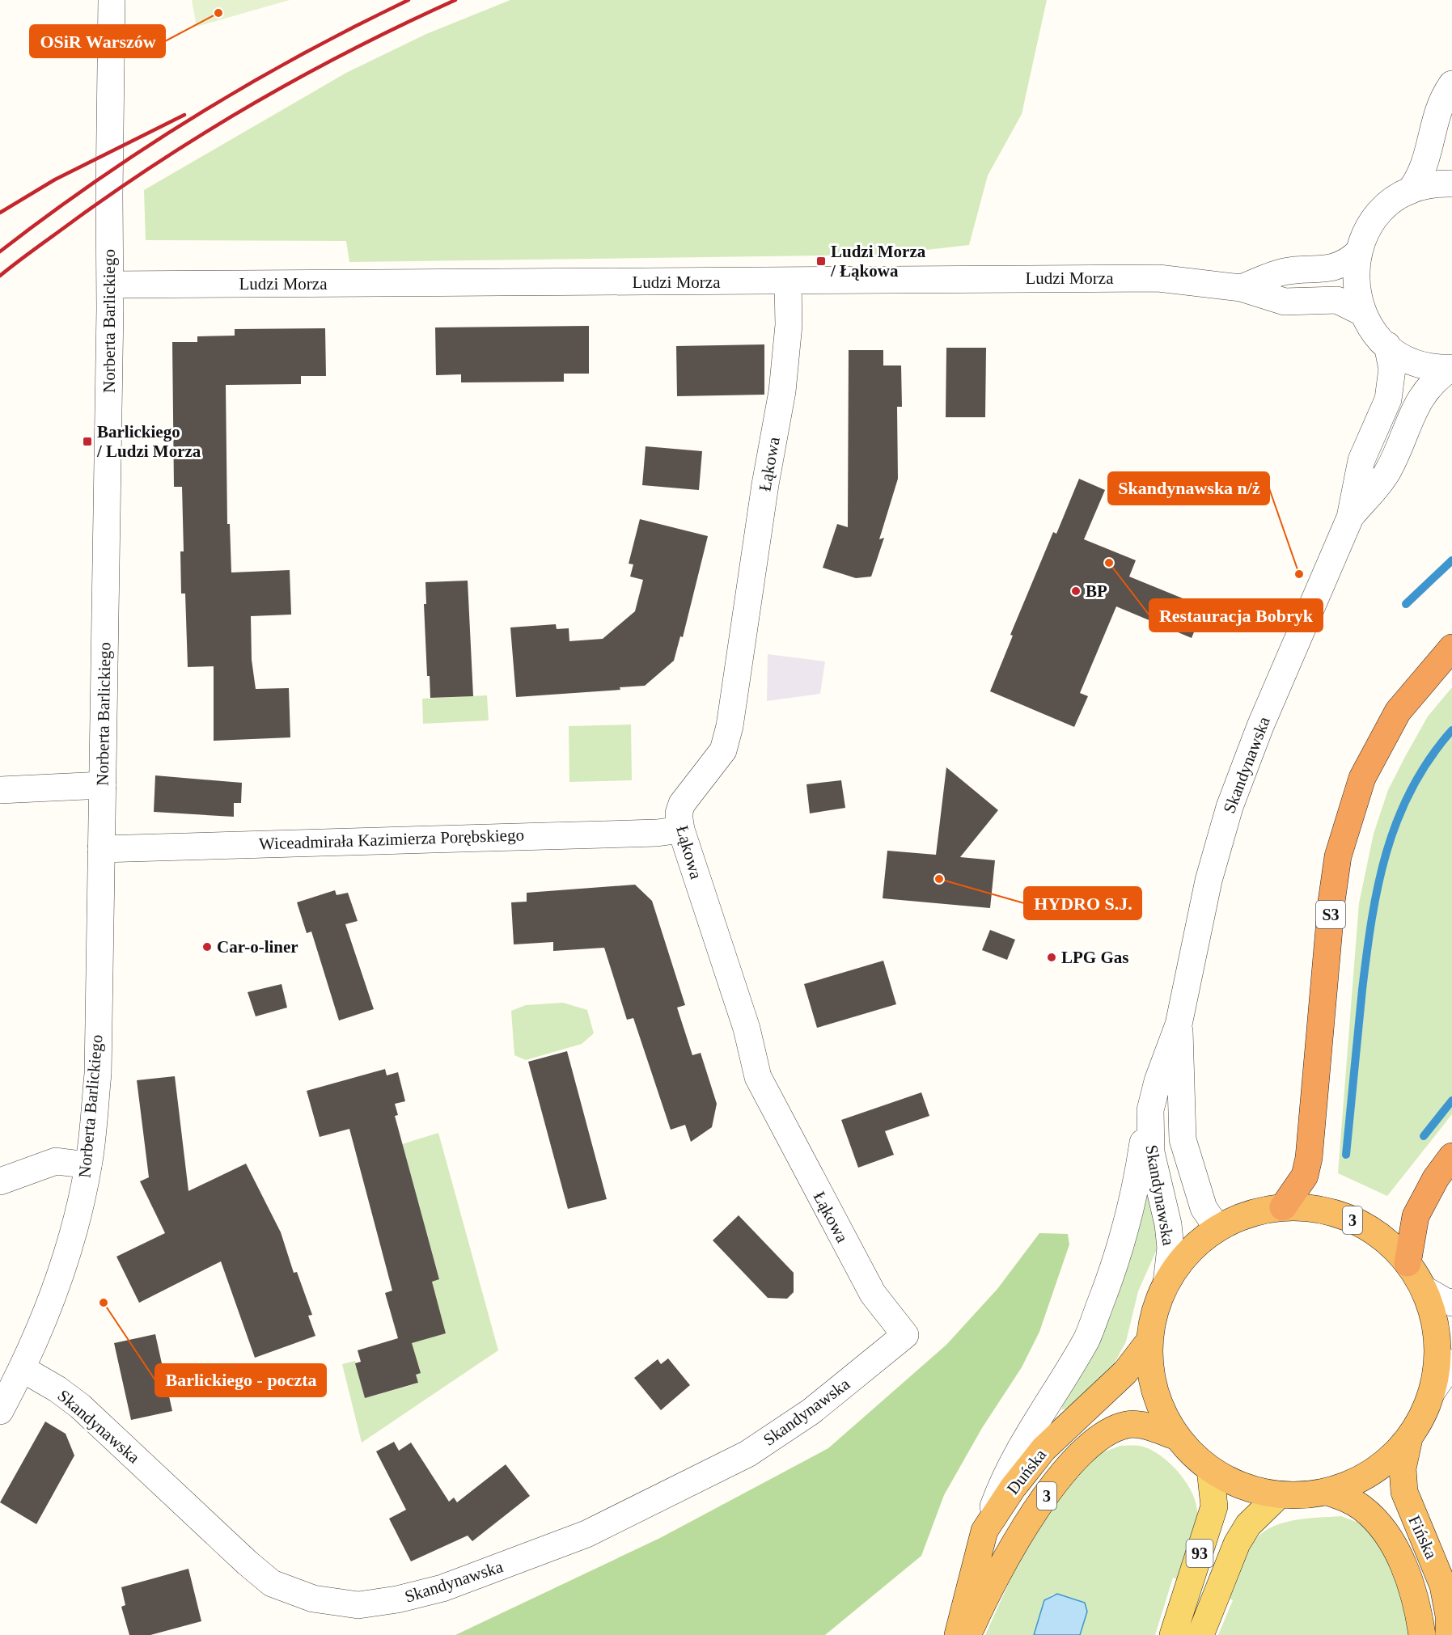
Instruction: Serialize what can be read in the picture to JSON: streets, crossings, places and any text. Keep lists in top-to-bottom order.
{
  "streets": {
    "highway": [
      "S3",
      "3",
      "Duńska",
      "Fińska"
    ],
    "main road": ["93"],
    "street": [
      "Ludzi Morza",
      "Norberta Barlickiego",
      "Łąkowa",
      "Skandynawska",
      "Wiceadmirała Kazimierza Porębskiego"
    ]
  },
  "crossings": [
    ["Ludzi Morza", "Norberta Barlickiego"],
    ["Ludzi Morza", "Łąkowa"],
    ["Norberta Barlickiego", "Skandynawska"],
    ["Norberta Barlickiego", "Wiceadmirała Kazimierza Porębskiego"],
    ["Łąkowa", "Skandynawska"],
    ["Łąkowa", "Wiceadmirała Kazimierza Porębskiego"],
    ["Skandynawska", "3"],
    ["S3", "3"],
    ["3", "Duńska"],
    ["3", "Fińska"],
    ["3", "93"]
  ],
  "places": {
    "other": [
      "OSiR Warszów",
      "Restauracja Bobryk",
      "Skandynawska n/ż",
      "BP",
      "HYDRO S.J.",
      "Car-o-liner",
      "LPG Gas",
      "Barlickiego - poczta"
    ],
    "transit": ["Ludzi Morza / Łąkowa", "Barlickiego / Ludzi Morza"]
  }
}
